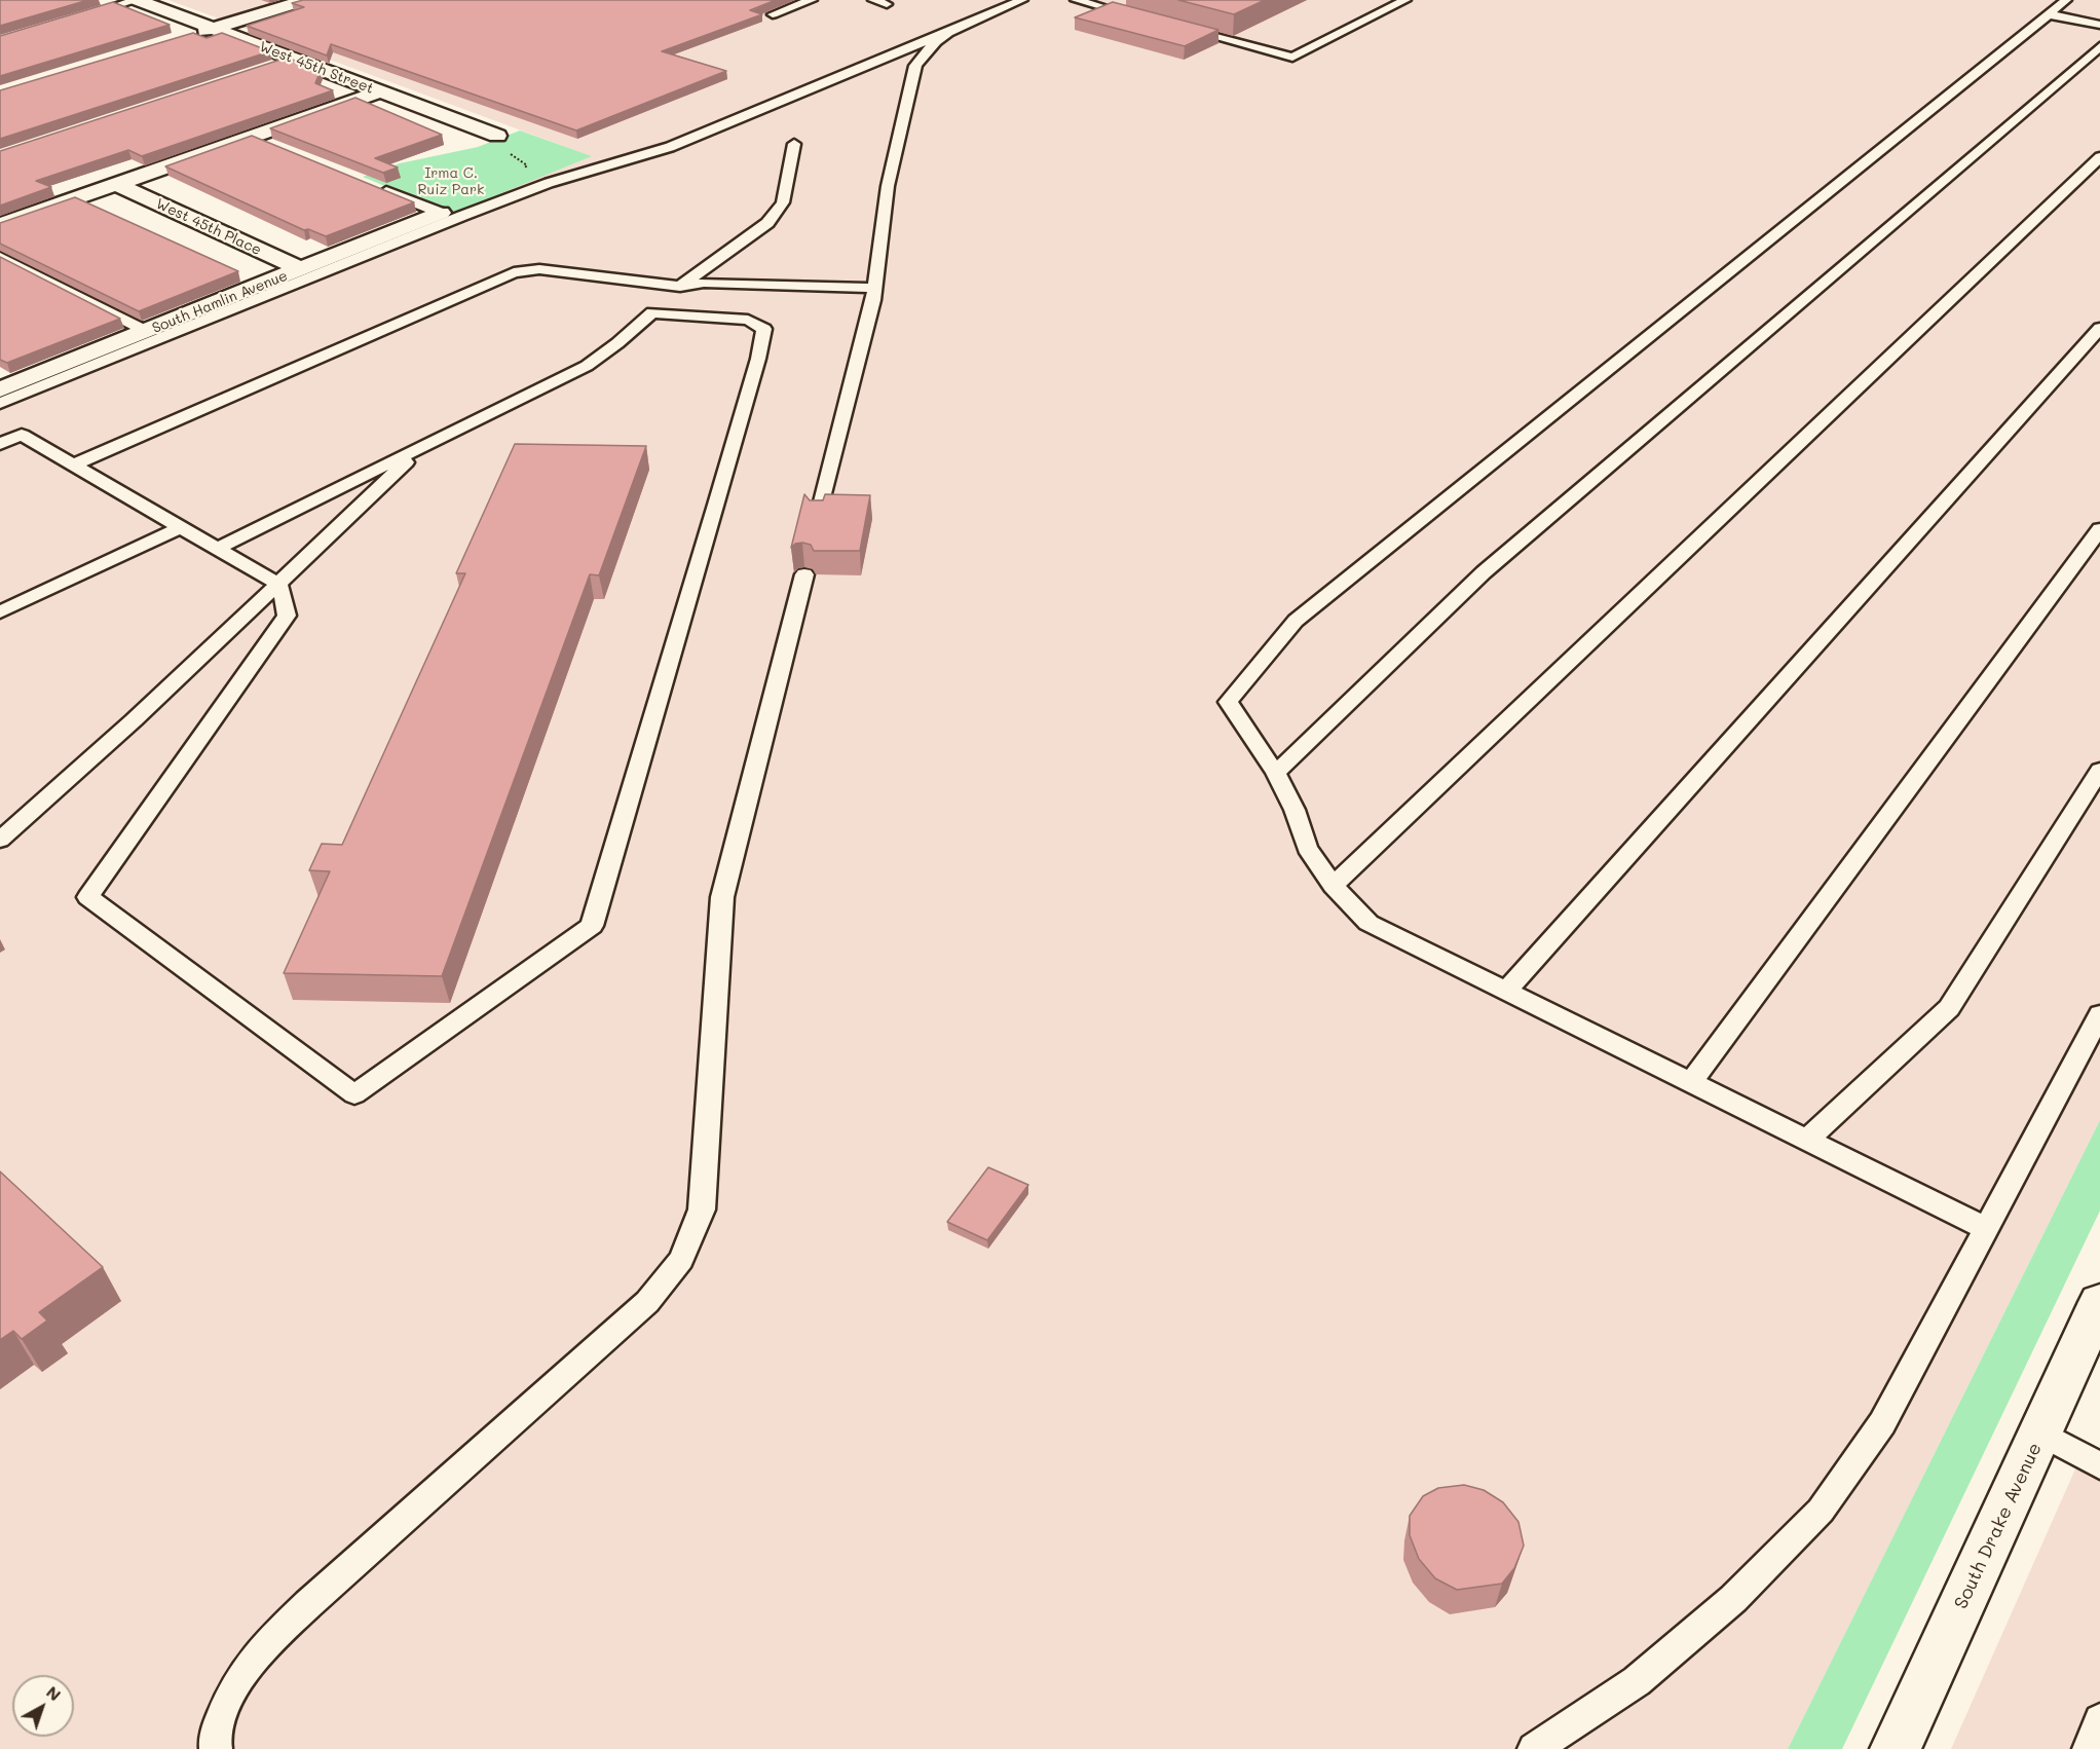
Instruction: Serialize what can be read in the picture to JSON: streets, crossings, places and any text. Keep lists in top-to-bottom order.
{
  "streets": {
    "street": [
      "West 45th Street",
      "West 45th Place",
      "South Hamlin Avenue",
      "South Drake Avenue"
    ]
  },
  "crossings": [
    ["West 45th Place", "South Hamlin Avenue"]
  ],
  "parks": ["Irma C. Ruiz Park"],
  "north": "top right"
}
